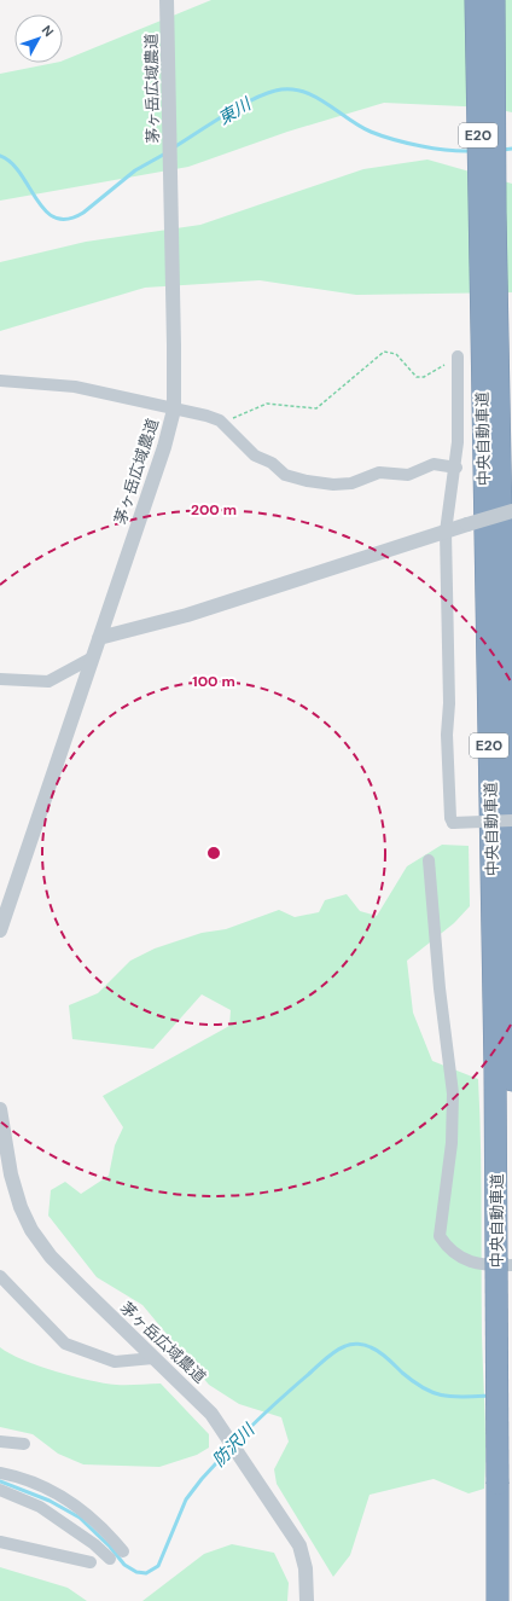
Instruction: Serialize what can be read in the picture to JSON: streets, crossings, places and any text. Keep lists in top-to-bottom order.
{
  "streets": {
    "highway": ["E20", "中央自動車道"],
    "street": ["茅ヶ岳広域農道"]
  },
  "water": ["東川", "防沢川"],
  "north": "top right",
  "rings": ["200 m", "100 m"]
}
